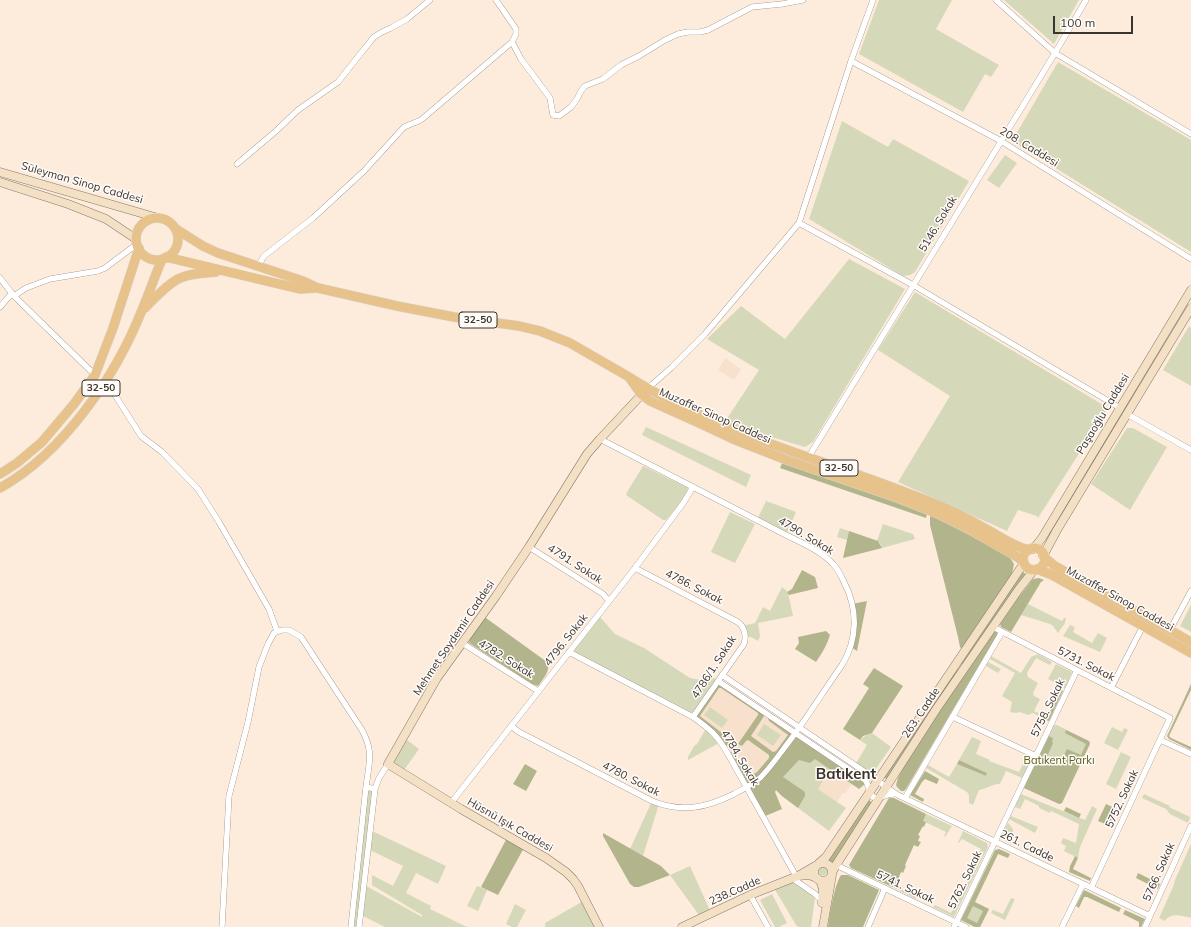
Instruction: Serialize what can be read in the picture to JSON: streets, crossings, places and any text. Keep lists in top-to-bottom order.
{
  "streets": {
    "main road": ["32-50", "Muzaffer Sinop Caddesi"],
    "street": [
      "208. Caddesi",
      "Süleyman Sinop Caddesi",
      "5146. Sokak",
      "Paşaoğlu Caddesi",
      "4790. Sokak",
      "4791. Sokak",
      "4786. Sokak",
      "Mehmet Soydemir Caddesi",
      "4796. Sokak",
      "4782. Sokak",
      "5731. Sokak",
      "4786/1. Sokak",
      "5758. Sokak",
      "263. Cadde",
      "4784. Sokak",
      "4780. Sokak",
      "5752. Sokak",
      "Hüsnü Işık Caddesi",
      "261. Cadde",
      "5766. Sokak",
      "5762. Sokak",
      "5741. Sokak",
      "238.Cadde"
    ]
  },
  "crossings": [
    ["208. Caddesi", "5146. Sokak"],
    ["Süleyman Sinop Caddesi", "32-50"],
    ["5146. Sokak", "Muzaffer Sinop Caddesi"],
    ["32-50", "Muzaffer Sinop Caddesi"],
    ["Paşaoğlu Caddesi", "Muzaffer Sinop Caddesi"],
    ["Paşaoğlu Caddesi", "263. Cadde"],
    ["Muzaffer Sinop Caddesi", "Mehmet Soydemir Caddesi"],
    ["Muzaffer Sinop Caddesi", "263. Cadde"],
    ["4790. Sokak", "Mehmet Soydemir Caddesi"],
    ["4790. Sokak", "4796. Sokak"],
    ["4790. Sokak", "4780. Sokak"],
    ["4790. Sokak", "261. Cadde"],
    ["4791. Sokak", "Mehmet Soydemir Caddesi"],
    ["4791. Sokak", "4796. Sokak"],
    ["4786. Sokak", "4796. Sokak"],
    ["4786. Sokak", "4786/1. Sokak"],
    ["Mehmet Soydemir Caddesi", "4782. Sokak"],
    ["Mehmet Soydemir Caddesi", "Hüsnü Işık Caddesi"],
    ["4796. Sokak", "4782. Sokak"],
    ["4796. Sokak", "4784. Sokak"],
    ["4796. Sokak", "4780. Sokak"],
    ["4796. Sokak", "Hüsnü Işık Caddesi"],
    ["5731. Sokak", "5758. Sokak"],
    ["5731. Sokak", "263. Cadde"],
    ["5731. Sokak", "5752. Sokak"],
    ["4786/1. Sokak", "4784. Sokak"],
    ["4786/1. Sokak", "261. Cadde"],
    ["5758. Sokak", "261. Cadde"],
    ["5758. Sokak", "5762. Sokak"],
    ["263. Cadde", "261. Cadde"],
    ["263. Cadde", "5741. Sokak"],
    ["263. Cadde", "238.Cadde"],
    ["4784. Sokak", "4780. Sokak"],
    ["4784. Sokak", "238.Cadde"],
    ["4780. Sokak", "261. Cadde"],
    ["5752. Sokak", "261. Cadde"],
    ["261. Cadde", "5766. Sokak"],
    ["261. Cadde", "5762. Sokak"],
    ["5762. Sokak", "5741. Sokak"],
    ["5741. Sokak", "238.Cadde"]
  ],
  "districts": ["Batıkent"],
  "parks": ["Batıkent Parkı"],
  "scale_bar": "100 m"
}
